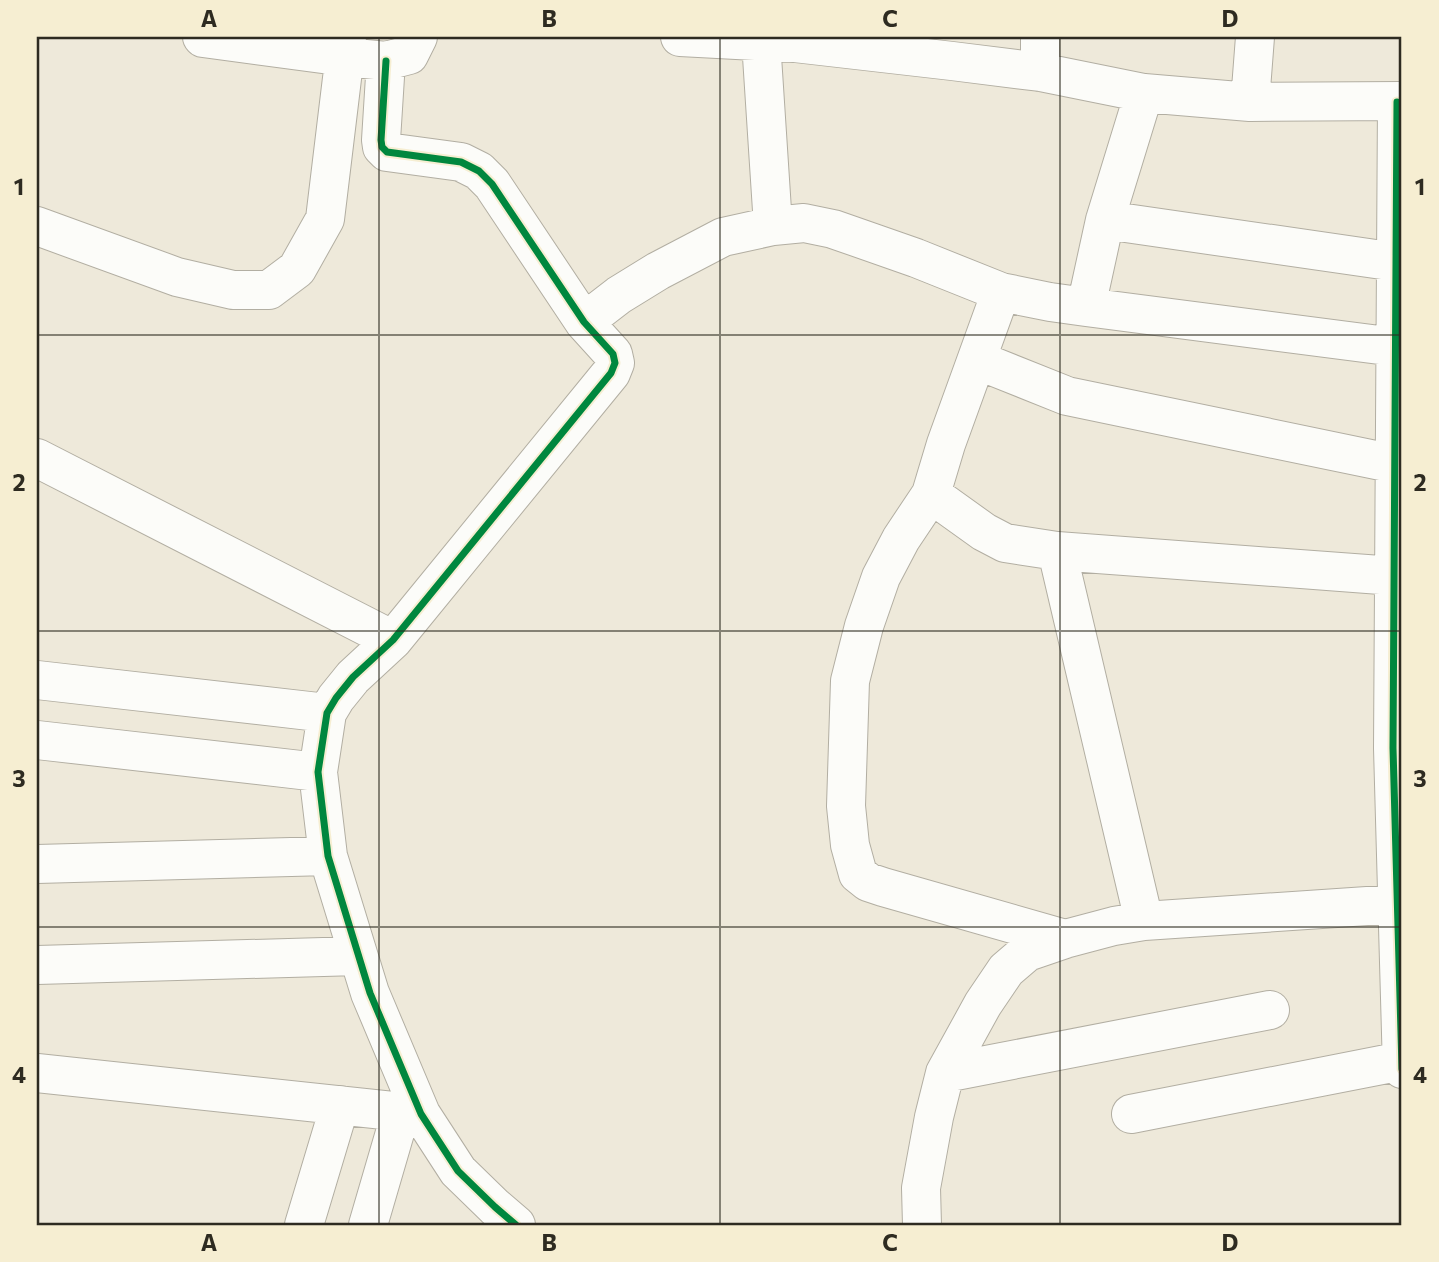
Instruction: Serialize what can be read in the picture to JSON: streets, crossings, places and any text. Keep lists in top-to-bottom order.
{
  "grid": {
    "columns": [
      "A",
      "B",
      "C",
      "D"
    ],
    "rows": [
      "1",
      "2",
      "3",
      "4"
    ]
  }
}
